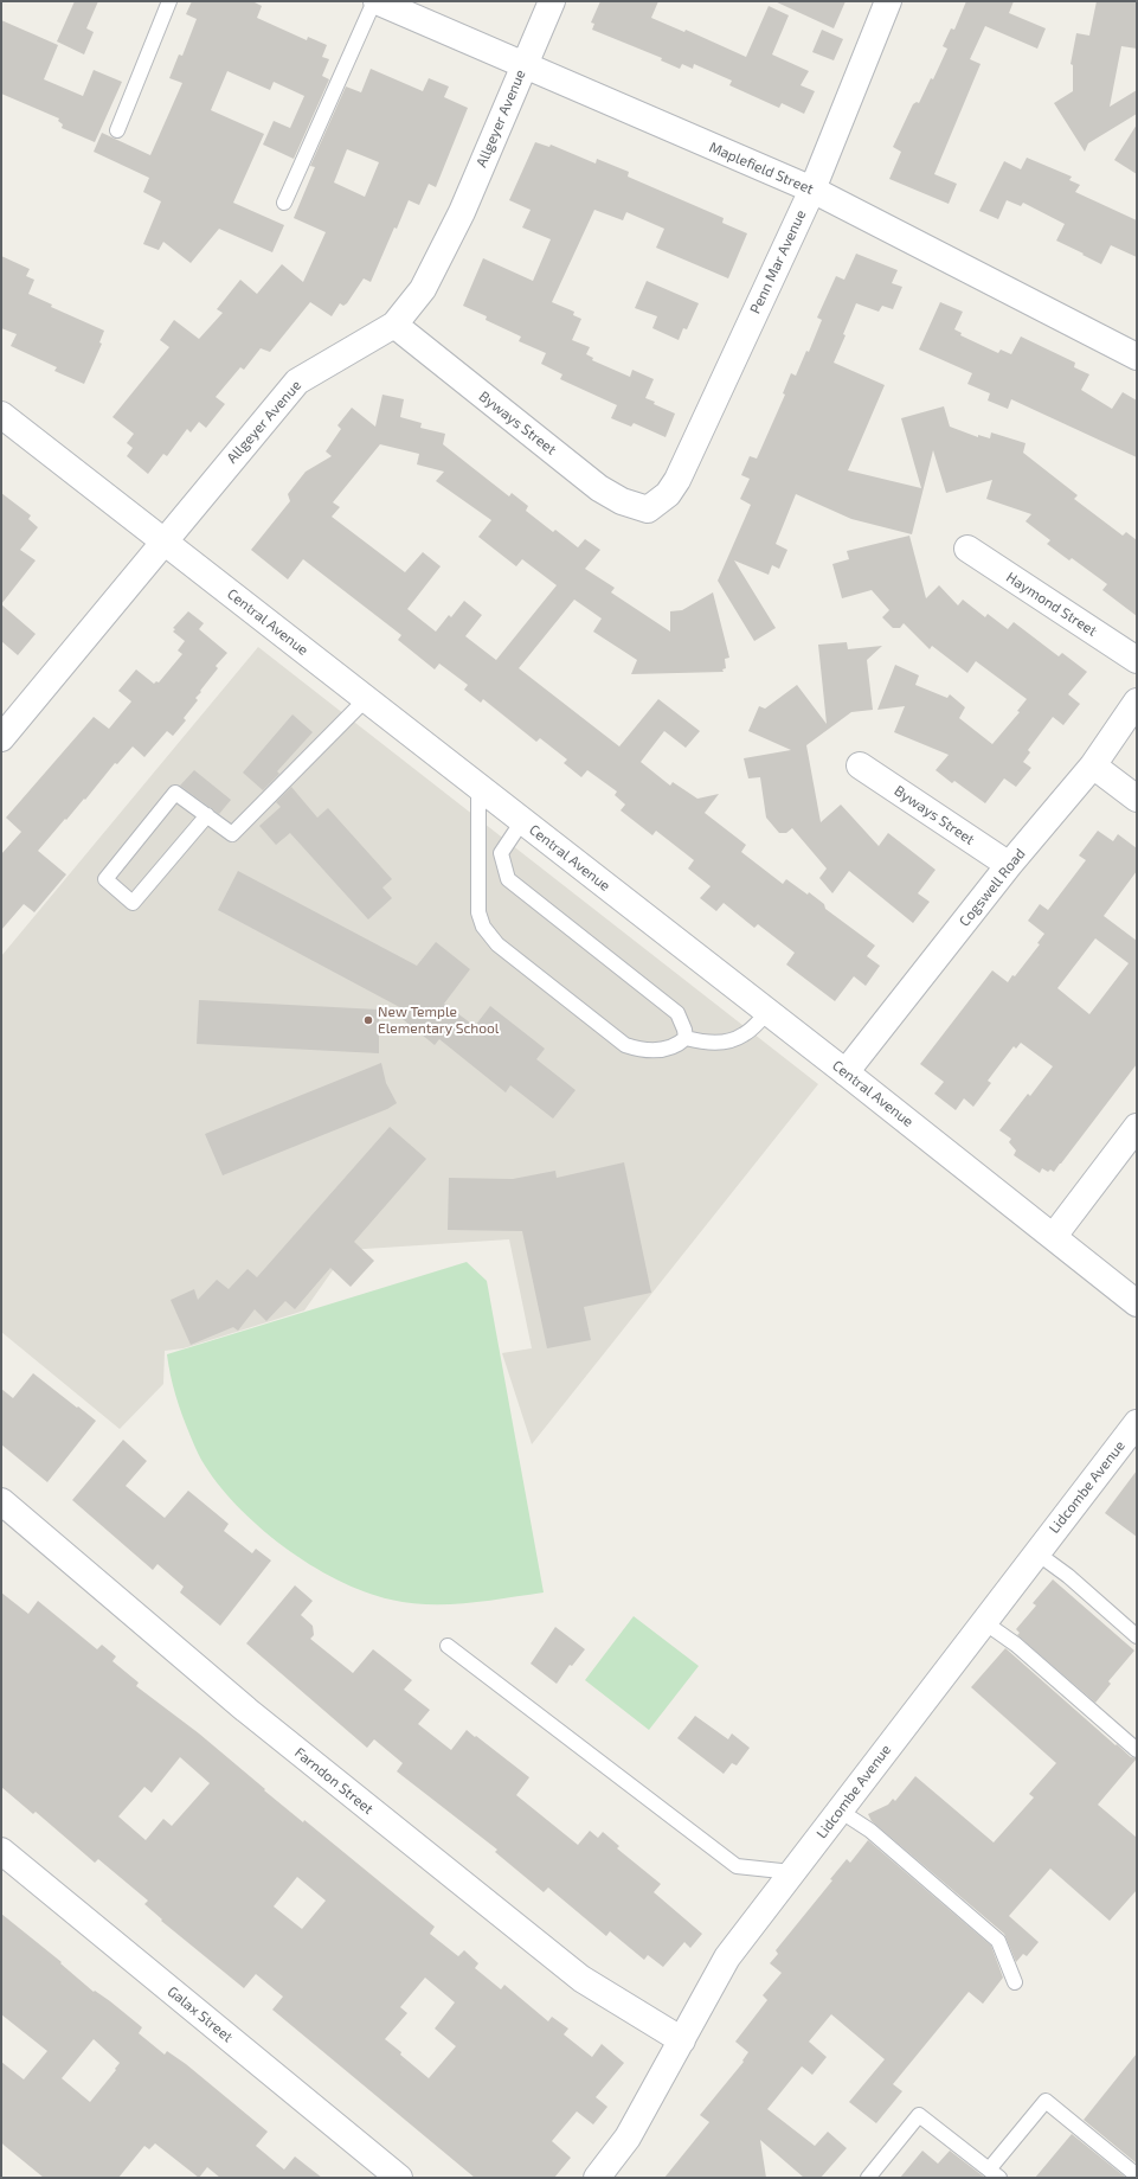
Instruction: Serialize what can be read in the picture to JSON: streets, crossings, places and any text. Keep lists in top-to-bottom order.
{
  "streets": {
    "street": [
      "Allgeyer Avenue",
      "Maplefield Street",
      "Penn Mar Avenue",
      "Byways Street",
      "Haymond Street",
      "Central Avenue",
      "Cogswell Road",
      "Lidcombe Avenue",
      "Farndon Street",
      "Galax Street"
    ]
  },
  "crossings": [
    ["Allgeyer Avenue", "Maplefield Street"],
    ["Allgeyer Avenue", "Byways Street"],
    ["Allgeyer Avenue", "Central Avenue"],
    ["Maplefield Street", "Penn Mar Avenue"],
    ["Penn Mar Avenue", "Byways Street"],
    ["Byways Street", "Cogswell Road"],
    ["Central Avenue", "Cogswell Road"],
    ["Lidcombe Avenue", "Farndon Street"]
  ],
  "places": ["New Temple Elementary School"]
}
